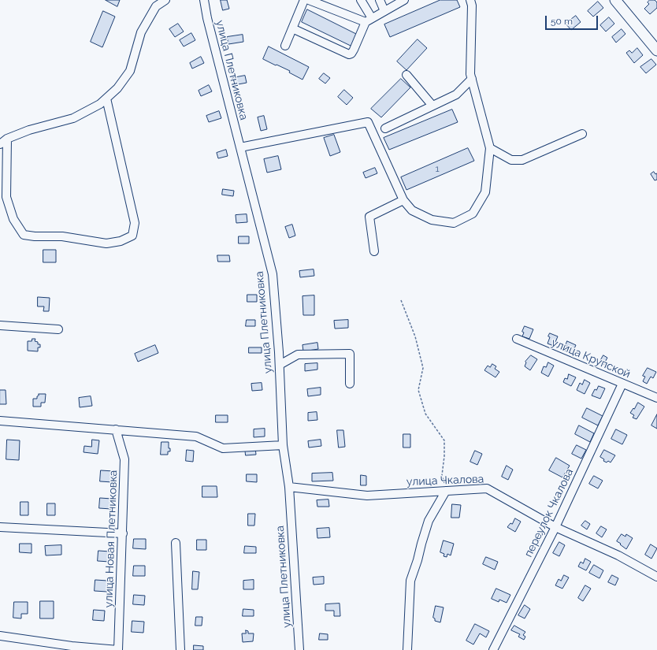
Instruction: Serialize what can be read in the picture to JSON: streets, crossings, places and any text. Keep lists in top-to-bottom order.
{
  "streets": {
    "street": [
      "улица Плетниковка",
      "улица Крупской",
      "улица Чкалова",
      "переулок Чкалова",
      "улица Новая Плетниковка"
    ]
  },
  "crossings": [
    ["улица Плетниковка", "улица Чкалова"],
    ["улица Крупской", "переулок Чкалова"],
    ["улица Чкалова", "переулок Чкалова"]
  ],
  "house_numbers": ["1"],
  "scale_bar": "50 m"
}
